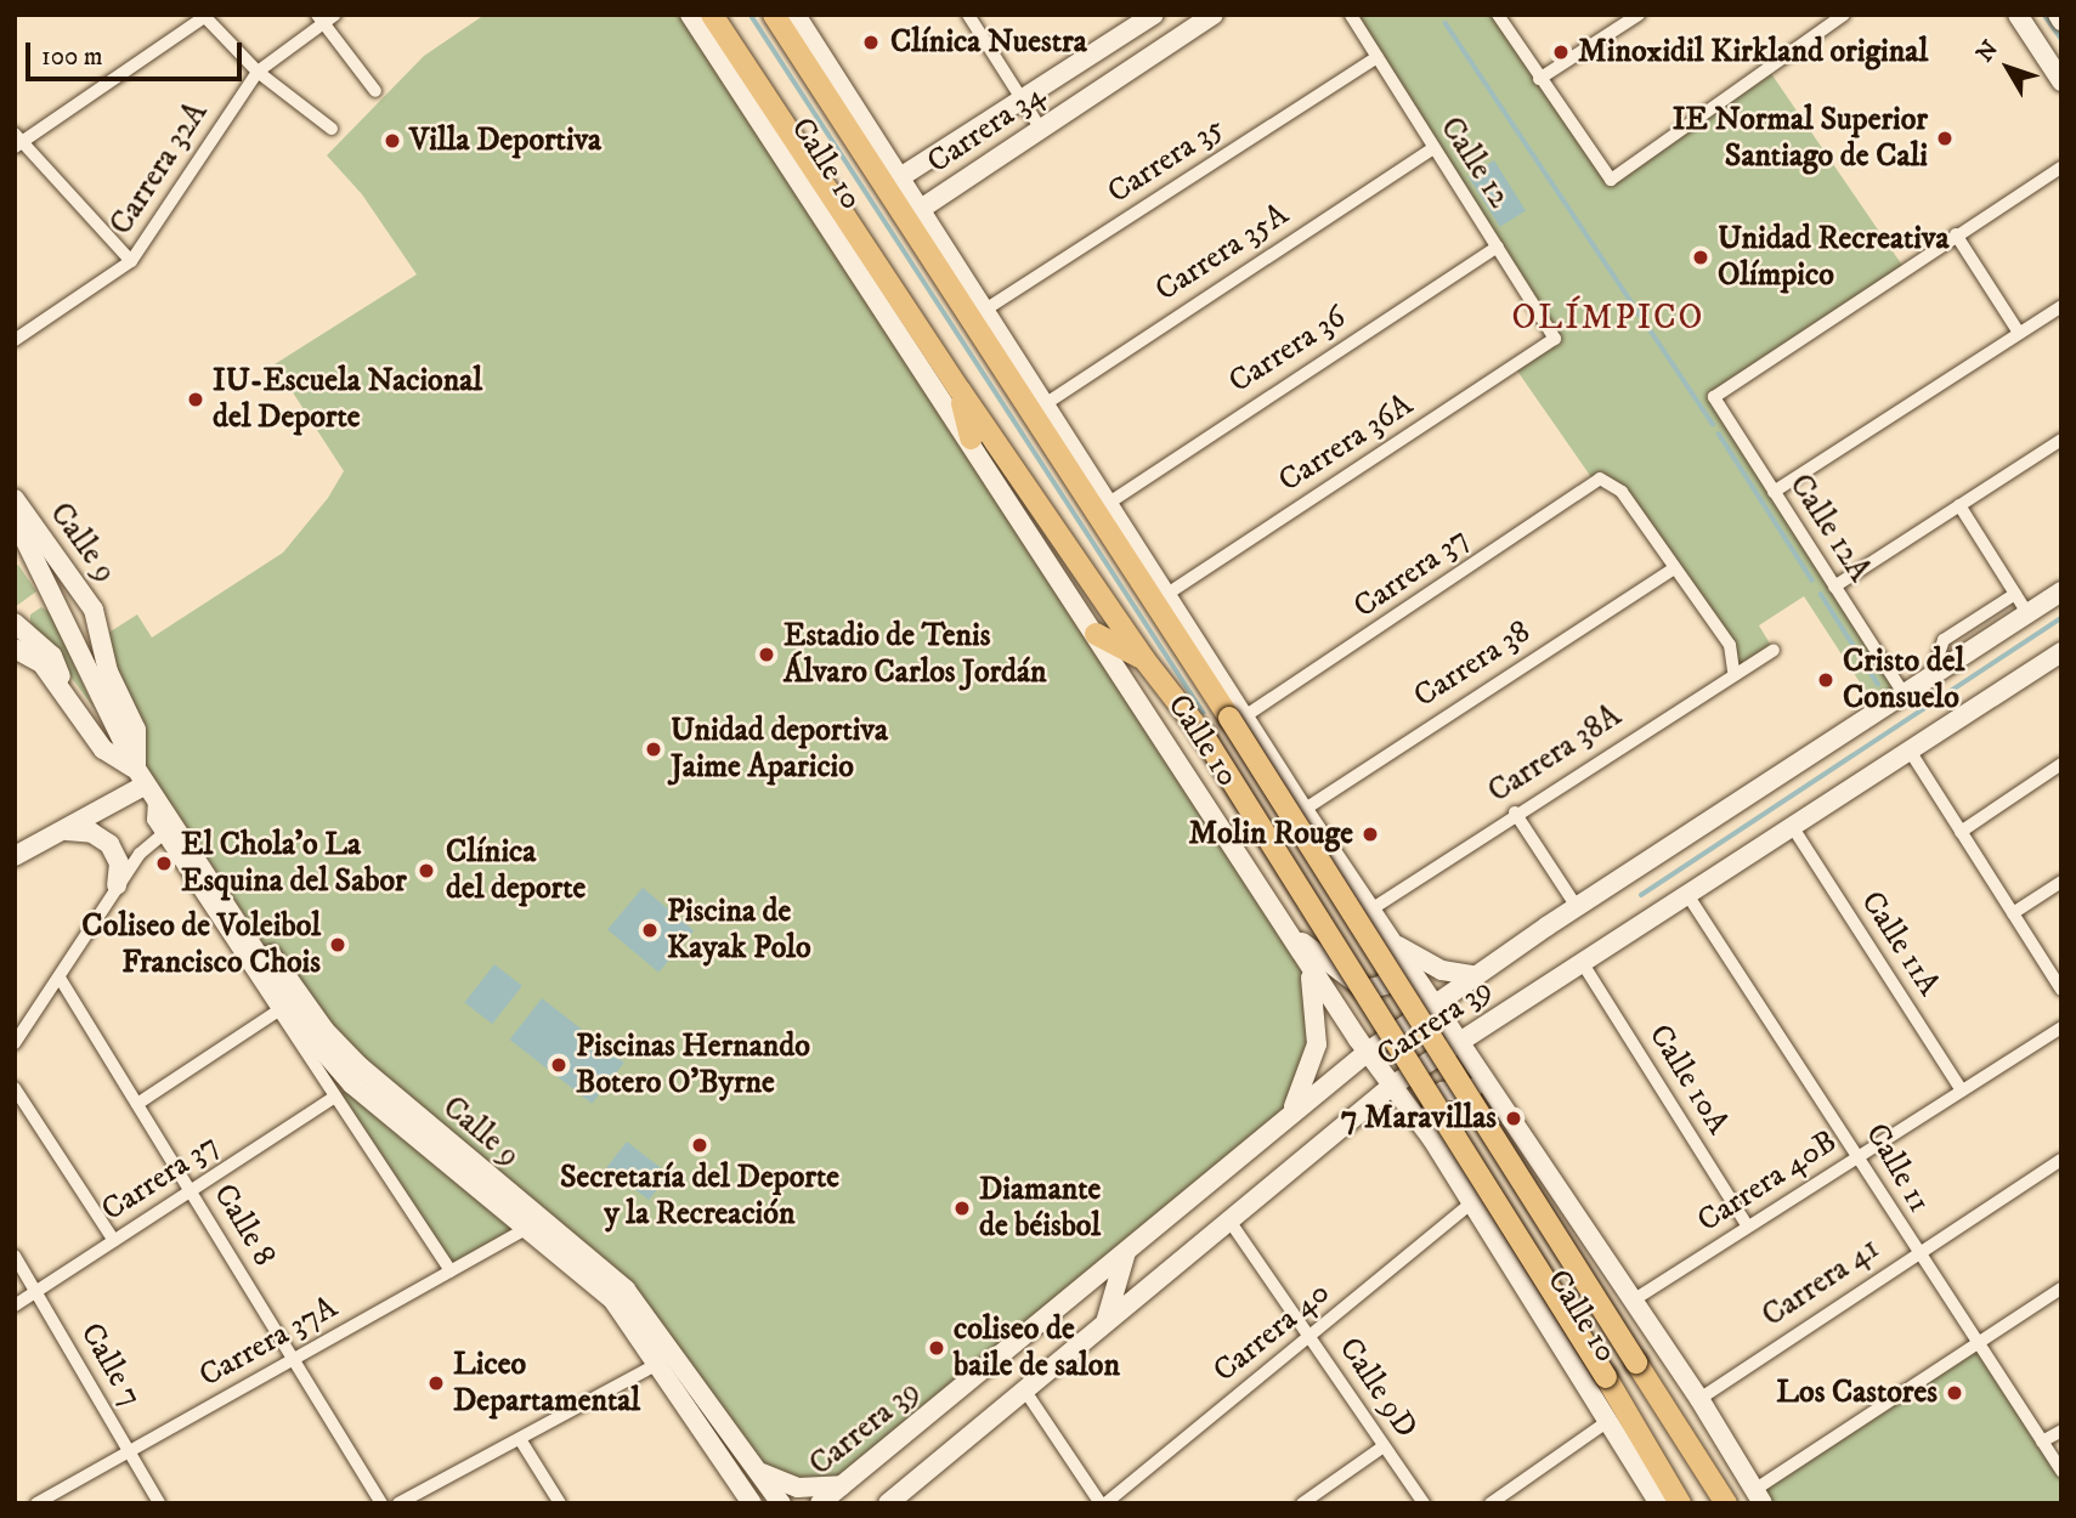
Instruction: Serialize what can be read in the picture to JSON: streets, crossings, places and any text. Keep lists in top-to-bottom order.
{
  "streets": {
    "main road": [
      "Carrera 34",
      "Calle 10",
      "Calle 9",
      "Carrera 39"
    ],
    "street": [
      "Carrera 35",
      "Calle 12",
      "Carrera 32A",
      "Carrera 35A",
      "Carrera 36",
      "Carrera 36A",
      "Calle 12A",
      "Carrera 37",
      "Carrera 38",
      "Carrera 38A",
      "Calle 11A",
      "Calle 10A",
      "Calle 11",
      "Carrera 40B",
      "Calle 8",
      "Carrera 41",
      "Carrera 40",
      "Carrera 37A",
      "Calle 7",
      "Calle 9D"
    ]
  },
  "crossings": [
    ["Carrera 34", "Calle 10"],
    ["Carrera 35", "Calle 12"],
    ["Carrera 35", "Calle 10"],
    ["Calle 12", "Carrera 35A"],
    ["Calle 12", "Carrera 36"],
    ["Calle 12", "Carrera 36A"],
    ["Calle 10", "Carrera 35A"],
    ["Calle 10", "Carrera 36"],
    ["Calle 10", "Carrera 36A"],
    ["Calle 10", "Carrera 37"],
    ["Calle 10", "Carrera 38"],
    ["Calle 10", "Carrera 38A"],
    ["Calle 10", "Carrera 39"],
    ["Calle 10", "Carrera 40B"],
    ["Calle 10", "Carrera 41"],
    ["Calle 10", "Carrera 40"],
    ["Calle 12A", "Carrera 39"],
    ["Calle 9", "Carrera 37"],
    ["Calle 9", "Carrera 37A"],
    ["Carrera 37", "Carrera 38"],
    ["Carrera 37", "Calle 8"],
    ["Carrera 37", "Calle 7"],
    ["Calle 11A", "Carrera 39"],
    ["Calle 11A", "Carrera 40B"],
    ["Carrera 39", "Calle 10A"],
    ["Carrera 39", "Calle 11"],
    ["Carrera 39", "Calle 9D"],
    ["Calle 10A", "Carrera 40B"],
    ["Calle 11", "Carrera 40B"],
    ["Calle 11", "Carrera 41"],
    ["Calle 8", "Carrera 37A"],
    ["Carrera 40", "Calle 9D"],
    ["Carrera 37A", "Calle 7"]
  ],
  "districts": ["OLÍMPICO"],
  "places": [
    "Clínica Nuestra",
    "Minoxidil Kirkland original",
    "IE Normal Superior Santiago de Cali",
    "Villa Deportiva",
    "Unidad Recreativa Olímpico",
    "IU-Escuela Nacional del Deporte",
    "Estadio de Tenis Álvaro Carlos Jordán",
    "Cristo del Consuelo",
    "Unidad deportiva Jaime Aparicio",
    "Molin Rouge",
    "El Chola'o La Esquina del Sabor",
    "Clínica del deporte",
    "Piscina de Kayak Polo",
    "Coliseo de Voleibol Francisco Chois",
    "Piscinas Hernando Botero O'Byrne",
    "7 Maravillas",
    "Secretaría del Deporte y la Recreación",
    "Diamante de béisbol",
    "coliseo de baile de salon",
    "Liceo Departamental",
    "Los Castores"
  ],
  "scale_bar": "100 m",
  "north": "top left"
}
